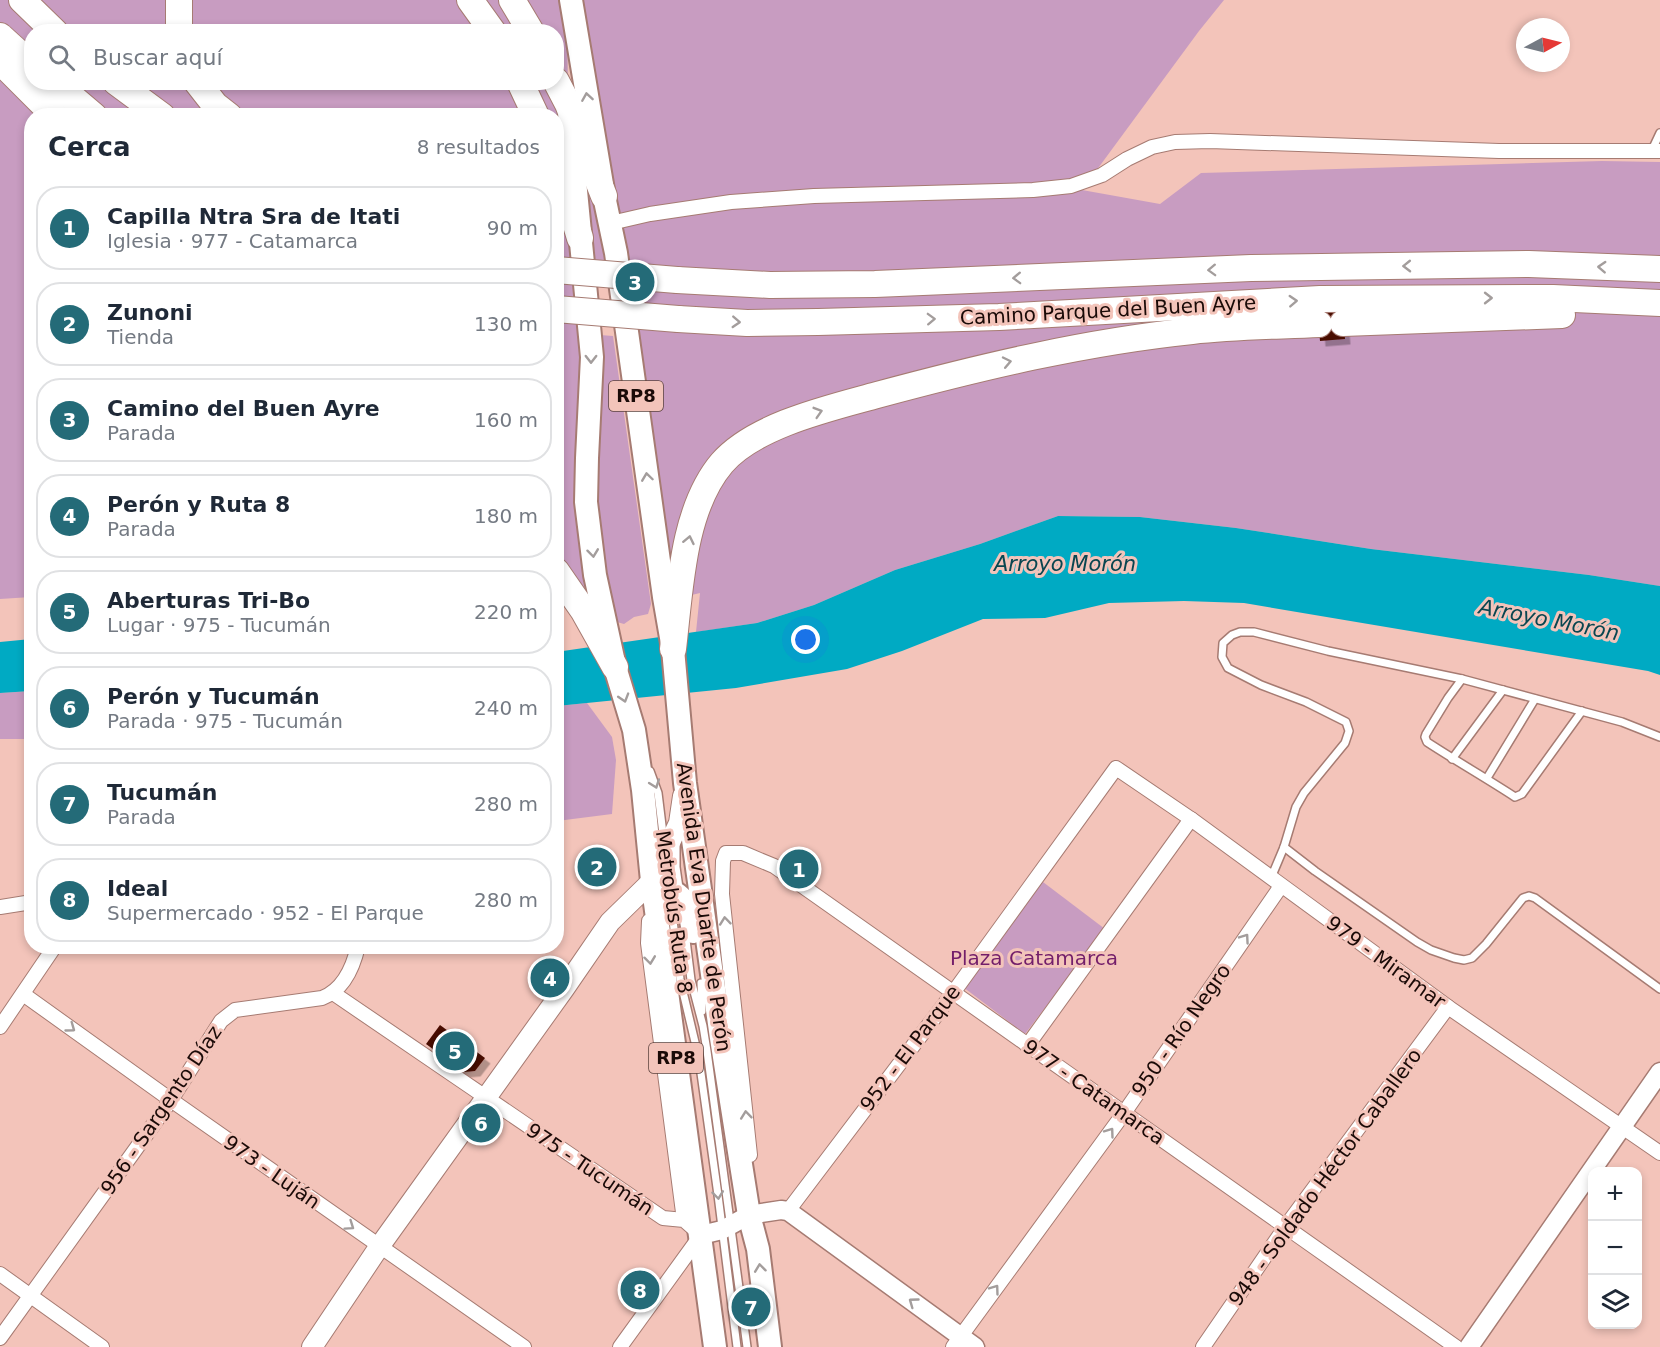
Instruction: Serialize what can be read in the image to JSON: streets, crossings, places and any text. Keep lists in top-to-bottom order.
{
  "streets": {
    "highway": ["Camino Parque del Buen Ayre"],
    "main road": ["RP8", "Avenida Eva Duarte de Perón"],
    "street": [
      "979 - Miramar",
      "950 - Río Negro",
      "952 - El Parque",
      "977 - Catamarca",
      "956 - Sargento Díaz",
      "975 - Tucumán",
      "973 - Luján",
      "948 - Soldado Héctor Caballero"
    ],
    "lane": ["Metrobús Ruta 8"]
  },
  "crossings": [
    ["Avenida Eva Duarte de Perón", "Metrobús Ruta 8"],
    ["Avenida Eva Duarte de Perón", "977 - Catamarca"],
    ["Avenida Eva Duarte de Perón", "975 - Tucumán"],
    ["979 - Miramar", "950 - Río Negro"],
    ["979 - Miramar", "952 - El Parque"],
    ["979 - Miramar", "948 - Soldado Héctor Caballero"],
    ["950 - Río Negro", "977 - Catamarca"],
    ["952 - El Parque", "977 - Catamarca"],
    ["977 - Catamarca", "948 - Soldado Héctor Caballero"],
    ["956 - Sargento Díaz", "975 - Tucumán"],
    ["956 - Sargento Díaz", "973 - Luján"]
  ],
  "one_way": ["973 - Luján"],
  "water": ["Arroyo Morón"],
  "parks": ["Plaza Catamarca"],
  "north": "right",
  "page": {
    "search": "Buscar aquí",
    "heading": ["Cerca", "8 resultados"],
    "list": [
      {
        "mark": "1",
        "name": "Capilla Ntra Sra de Itati",
        "note": "Iglesia · 977 - Catamarca",
        "value": "90 m"
      },
      {
        "mark": "2",
        "name": "Zunoni",
        "note": "Tienda",
        "value": "130 m"
      },
      {
        "mark": "3",
        "name": "Camino del Buen Ayre",
        "note": "Parada",
        "value": "160 m"
      },
      {
        "mark": "4",
        "name": "Perón y Ruta 8",
        "note": "Parada",
        "value": "180 m"
      },
      {
        "mark": "5",
        "name": "Aberturas Tri-Bo",
        "note": "Lugar · 975 - Tucumán",
        "value": "220 m"
      },
      {
        "mark": "6",
        "name": "Perón y Tucumán",
        "note": "Parada · 975 - Tucumán",
        "value": "240 m"
      },
      {
        "mark": "7",
        "name": "Tucumán",
        "note": "Parada",
        "value": "280 m"
      },
      {
        "mark": "8",
        "name": "Ideal",
        "note": "Supermercado · 952 - El Parque",
        "value": "280 m"
      }
    ],
    "pins": [
      "3",
      "2",
      "1",
      "4",
      "5",
      "6",
      "8",
      "7"
    ],
    "map_buttons": ["+", "−"]
  }
}
